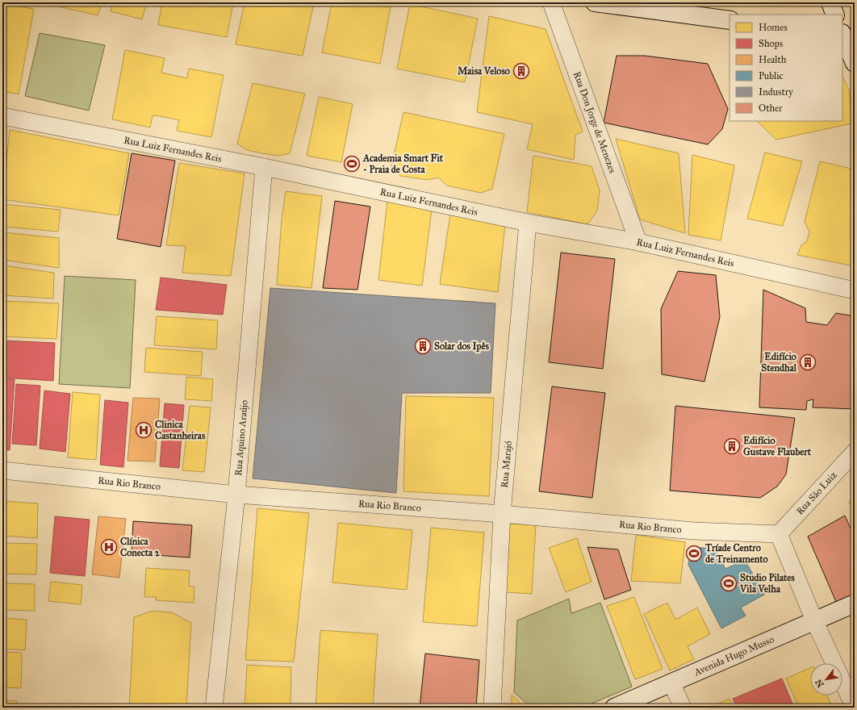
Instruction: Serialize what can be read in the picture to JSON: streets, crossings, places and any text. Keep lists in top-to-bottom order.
{
  "streets": {
    "street": [
      "Rua Don Jorge de Menezes",
      "Rua Luiz Fernandes Reis",
      "Rua Aquino Araújo",
      "Rua Marajó",
      "Rua Rio Branco",
      "Rua São Luiz",
      "Avenida Hugo Musso"
    ]
  },
  "crossings": [
    ["Rua Don Jorge de Menezes", "Rua Luiz Fernandes Reis"],
    ["Rua Luiz Fernandes Reis", "Rua Aquino Araújo"],
    ["Rua Luiz Fernandes Reis", "Rua Marajó"],
    ["Rua Aquino Araújo", "Rua Rio Branco"],
    ["Rua Marajó", "Rua Rio Branco"],
    ["Rua Rio Branco", "Rua São Luiz"]
  ],
  "places": {
    "building": [
      "Maisa Veloso",
      "Solar dos Ipês",
      "Edifício Stendhal",
      "Edifício Gustave Flaubert"
    ],
    "sports": ["Academia Smart Fit - Praia de Costa", "Tríade Centro de Treinamento", "Studio Pilates Vila Velha"],
    "hospital": ["Clinica Castanheiras", "Clínica Conecta 2"]
  },
  "legend": [
    "Homes",
    "Shops",
    "Health",
    "Public",
    "Industry",
    "Other"
  ],
  "north": "bottom left"
}
